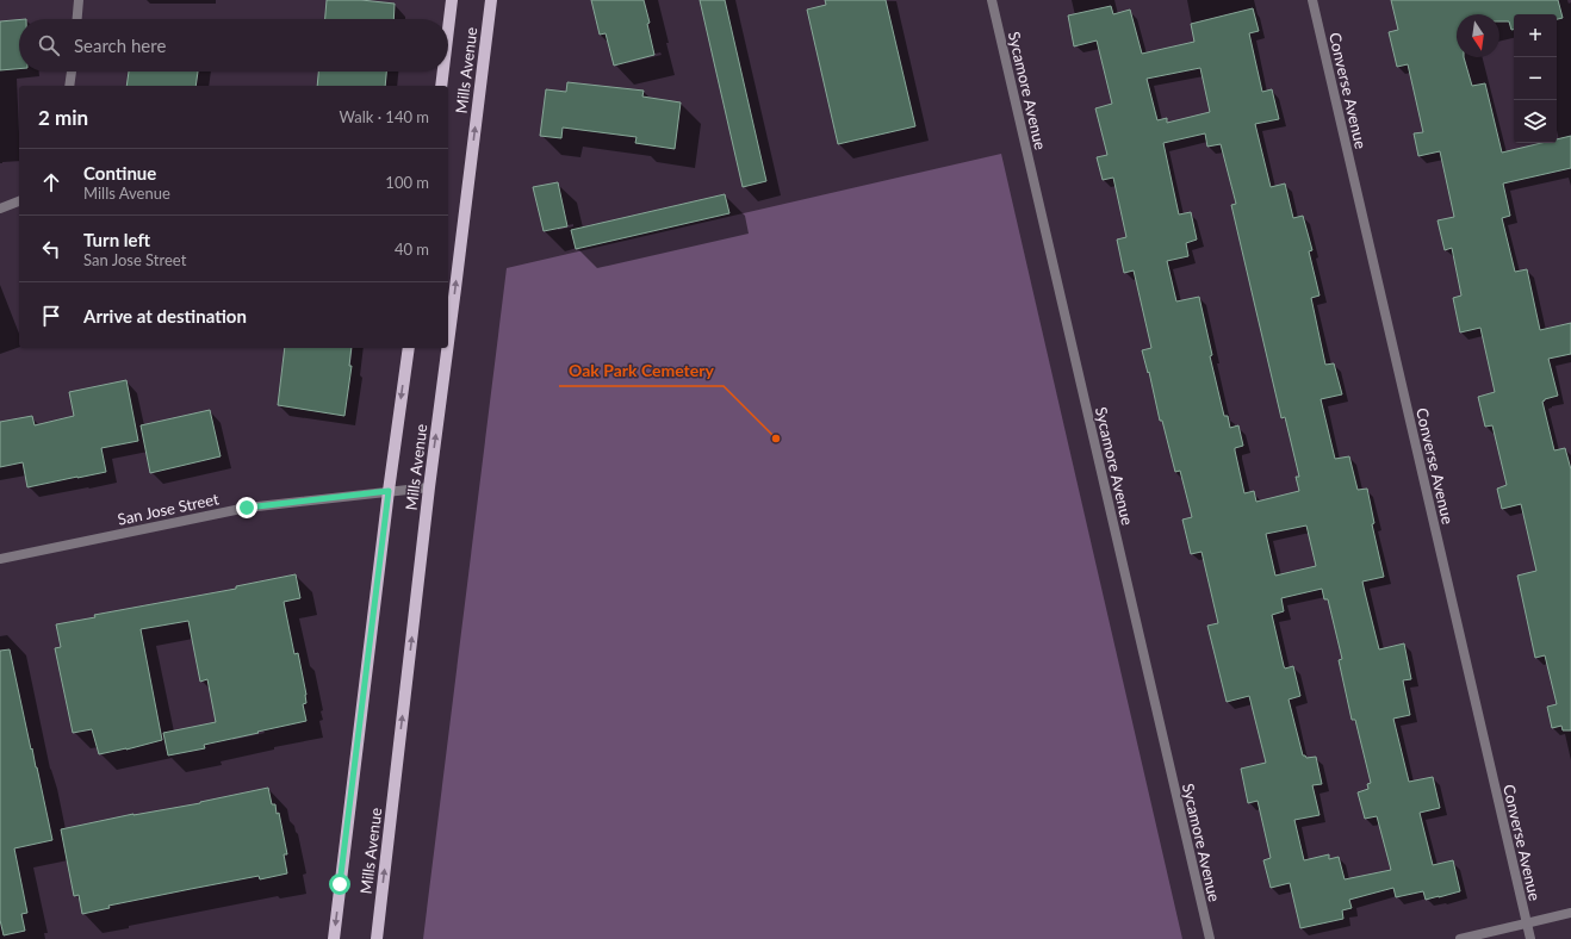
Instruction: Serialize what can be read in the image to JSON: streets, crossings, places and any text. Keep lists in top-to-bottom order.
{
  "streets": {
    "main road": ["Mills Avenue"],
    "street": ["Sycamore Avenue", "Converse Avenue", "San Jose Street"]
  },
  "crossings": [
    ["Mills Avenue", "San Jose Street"]
  ],
  "places": ["Oak Park Cemetery"],
  "north": "bottom",
  "page": {
    "map_buttons": ["+", "−"],
    "search": "Search here",
    "heading": ["2 min", "Walk · 140 m"],
    "list": [
      ["Continue", "Mills Avenue", "100 m"],
      ["Turn left", "San Jose Street", "40 m"],
      "Arrive at destination"
    ]
  }
}
